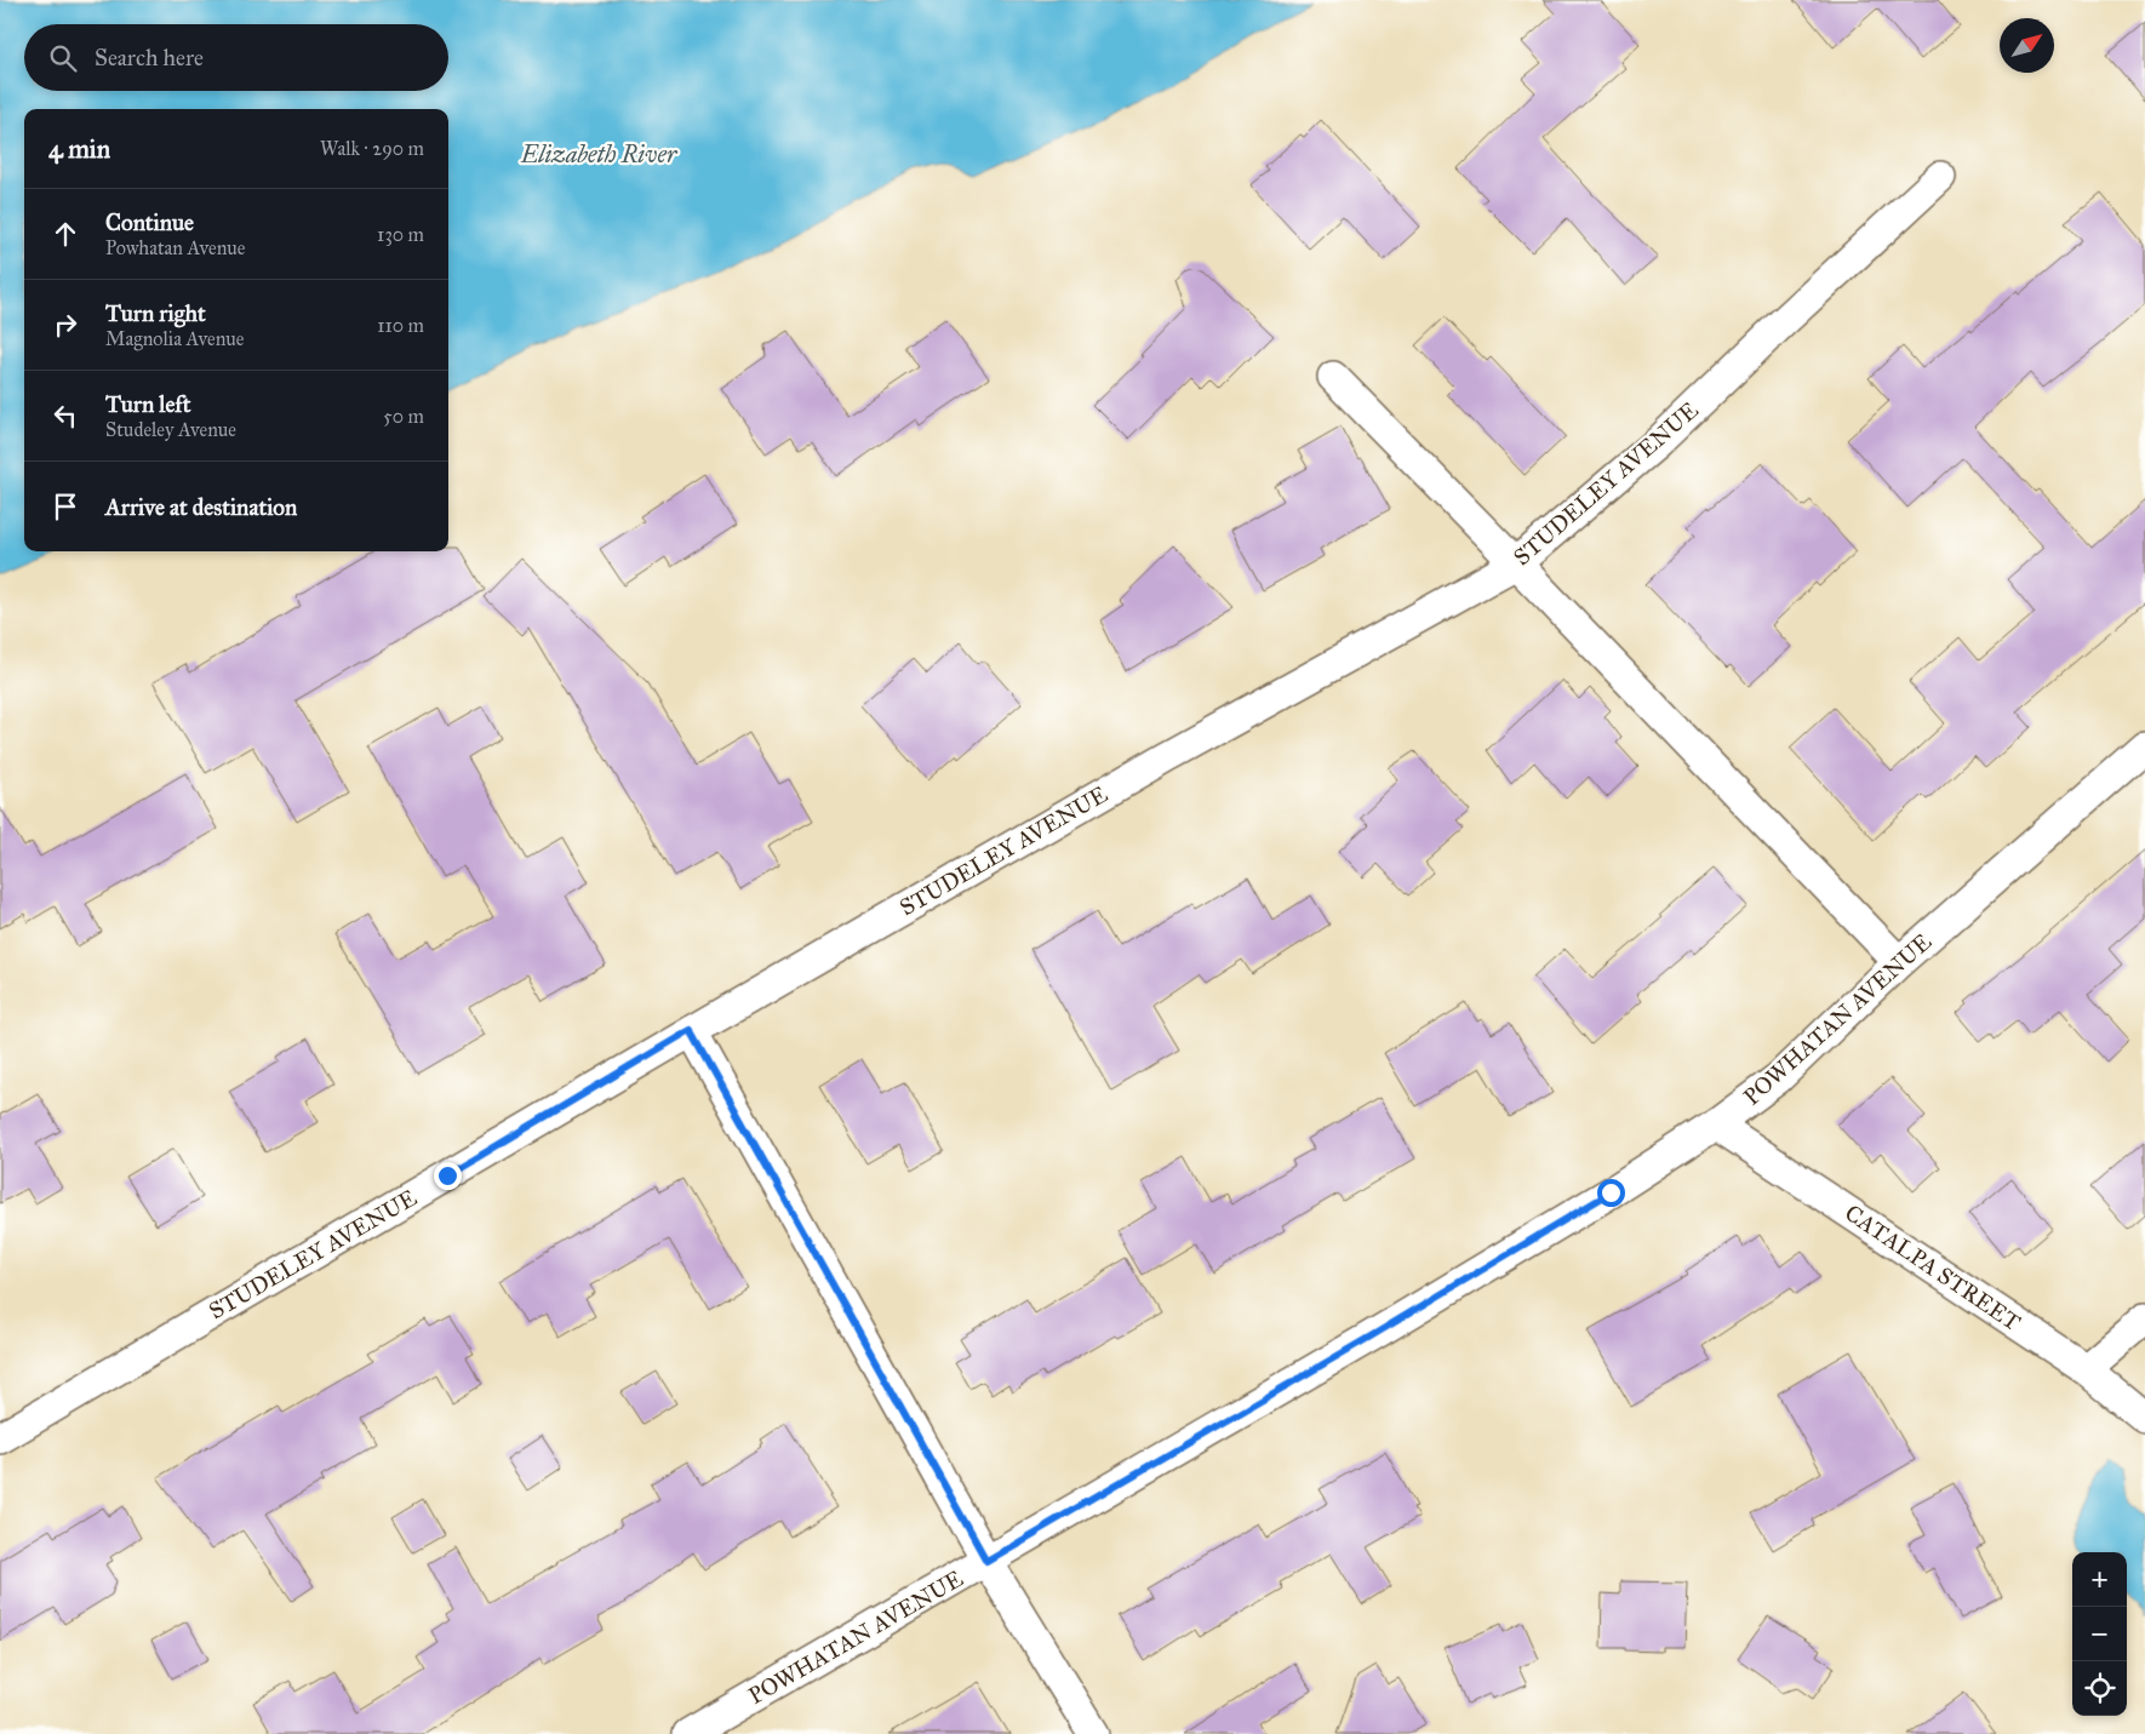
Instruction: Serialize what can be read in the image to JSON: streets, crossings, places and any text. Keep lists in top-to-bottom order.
{
  "streets": {
    "street": ["STUDELEY AVENUE", "POWHATAN AVENUE", "CATALPA STREET"]
  },
  "crossings": [
    ["POWHATAN AVENUE", "CATALPA STREET"]
  ],
  "water": ["Elizabeth River"],
  "north": "top right",
  "page": {
    "search": "Search here",
    "heading": ["4 min", "Walk · 290 m"],
    "list": [
      ["Continue", "Powhatan Avenue", "130 m"],
      ["Turn right", "Magnolia Avenue", "110 m"],
      ["Turn left", "Studeley Avenue", "50 m"],
      "Arrive at destination"
    ],
    "map_buttons": ["+", "−"]
  }
}
